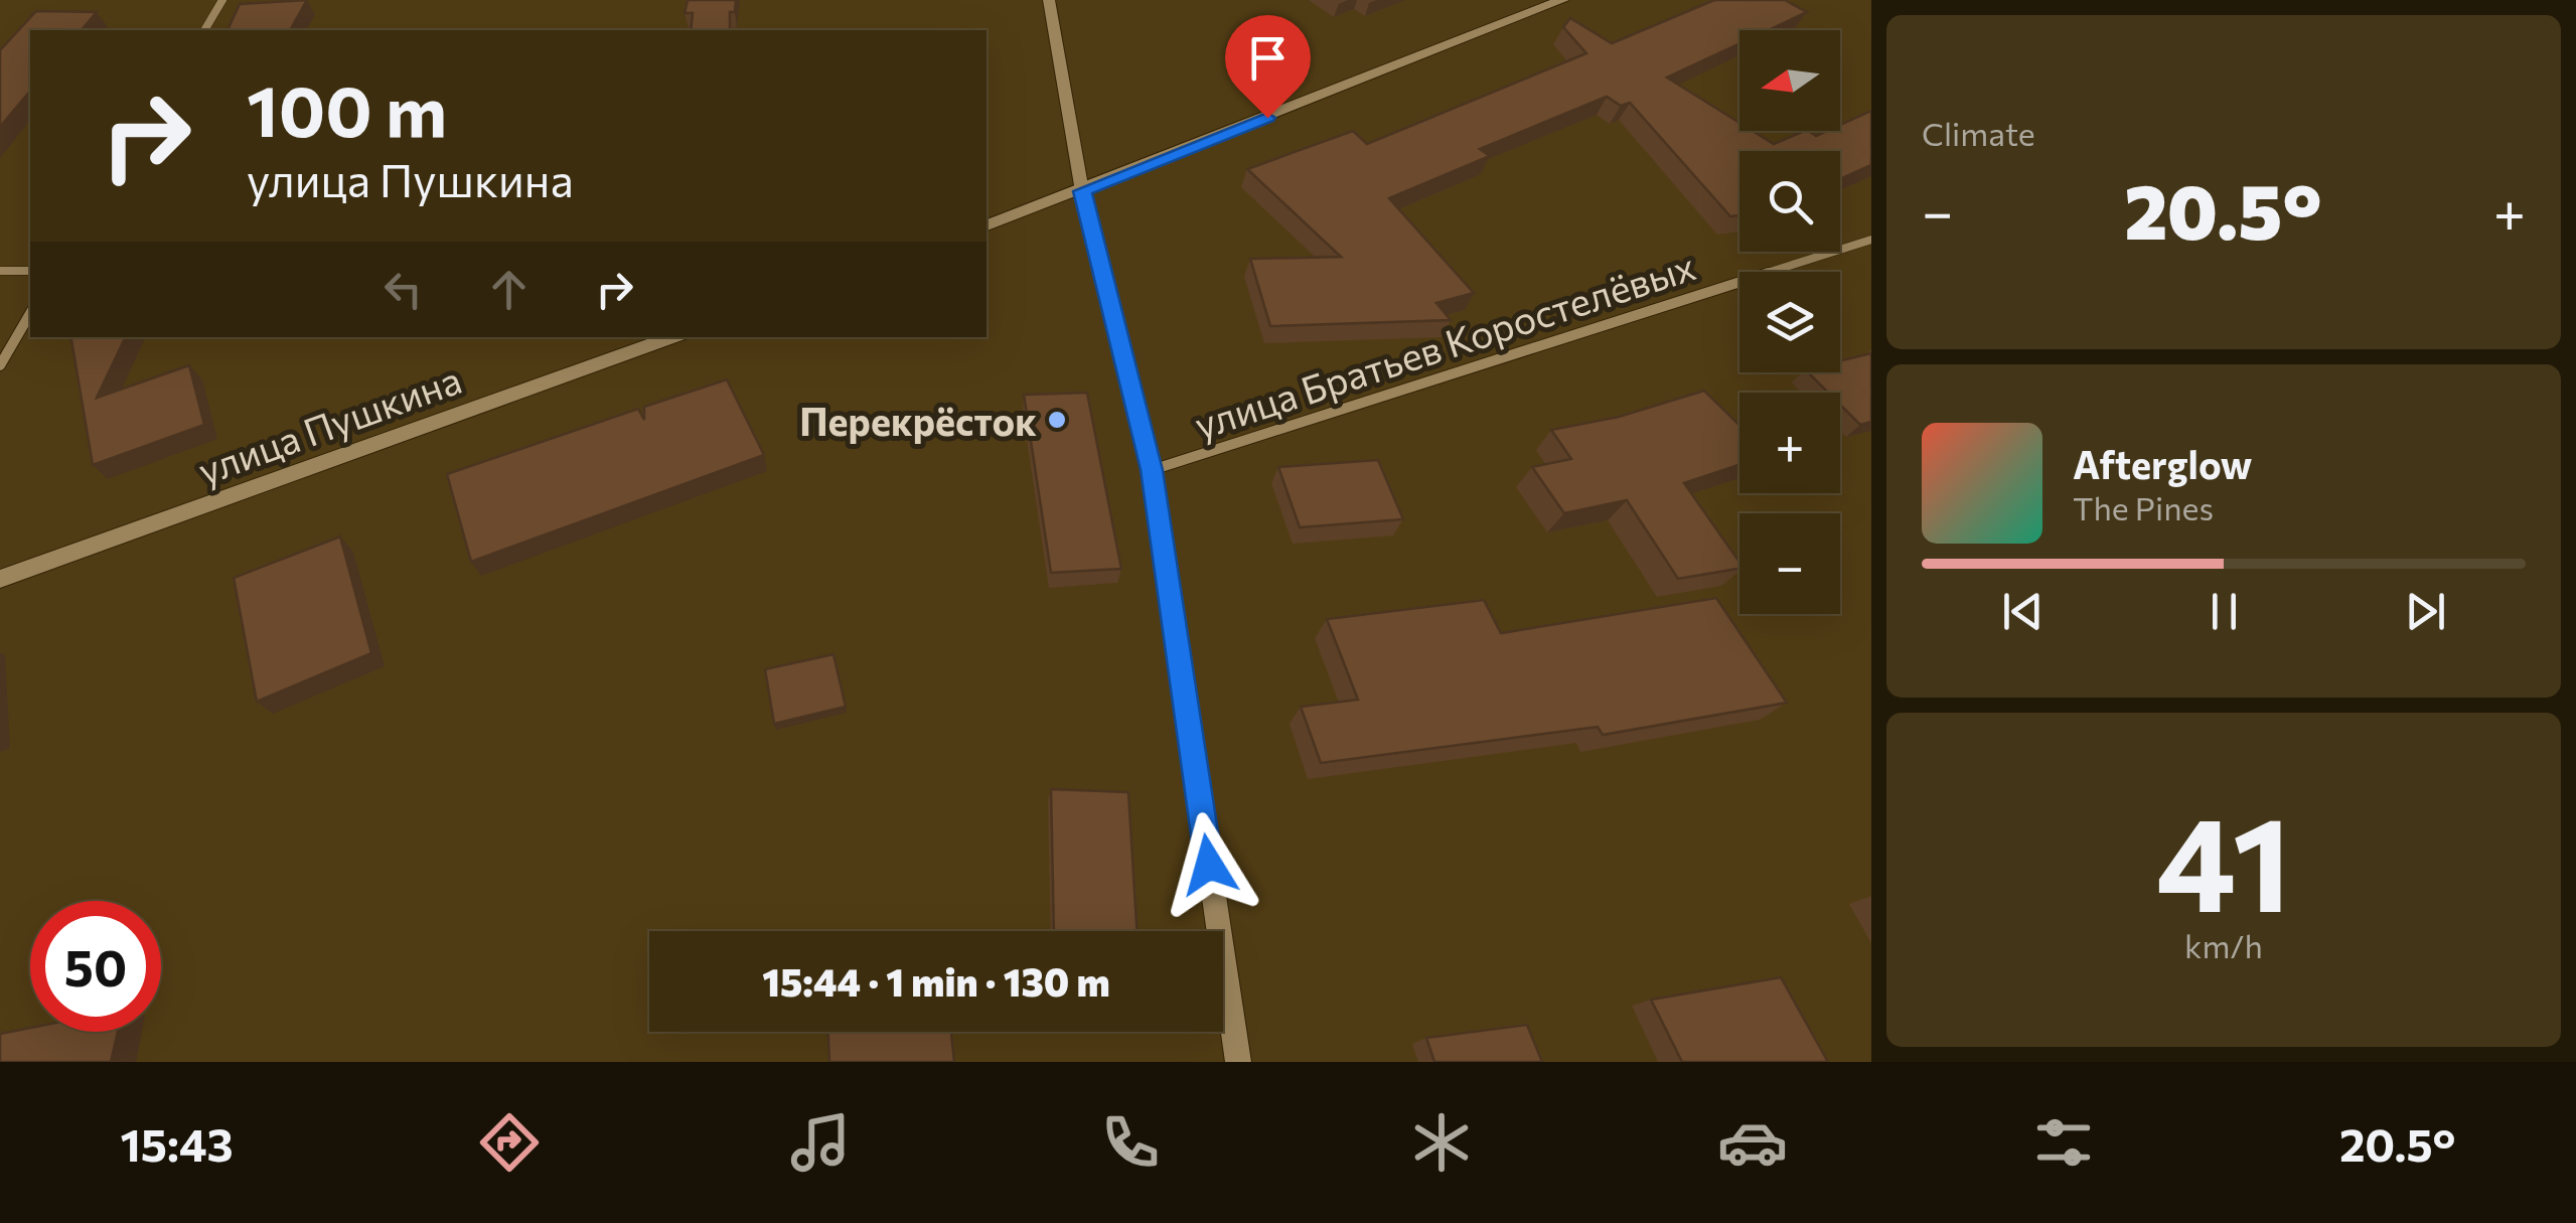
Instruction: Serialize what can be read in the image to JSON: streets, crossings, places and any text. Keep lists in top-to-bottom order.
{
  "streets": {
    "main road": ["улица Пушкина"],
    "street": ["улица Братьев Коростелёвых"]
  },
  "places": ["Перекрёсток"],
  "north": "left",
  "page": {
    "tile": [
      "Climate",
      ["41", "km/h"]
    ],
    "map_buttons": ["+", "−"],
    "turn": ["100 m", "улица Пушкина"],
    "heat": ["−", "20.5°", "+"],
    "song": ["Afterglow", "The Pines"],
    "limit": "50",
    "trip": "15:44 · 1 min · 130 m",
    "tabs": ["15:43", "20.5°"]
  }
}
